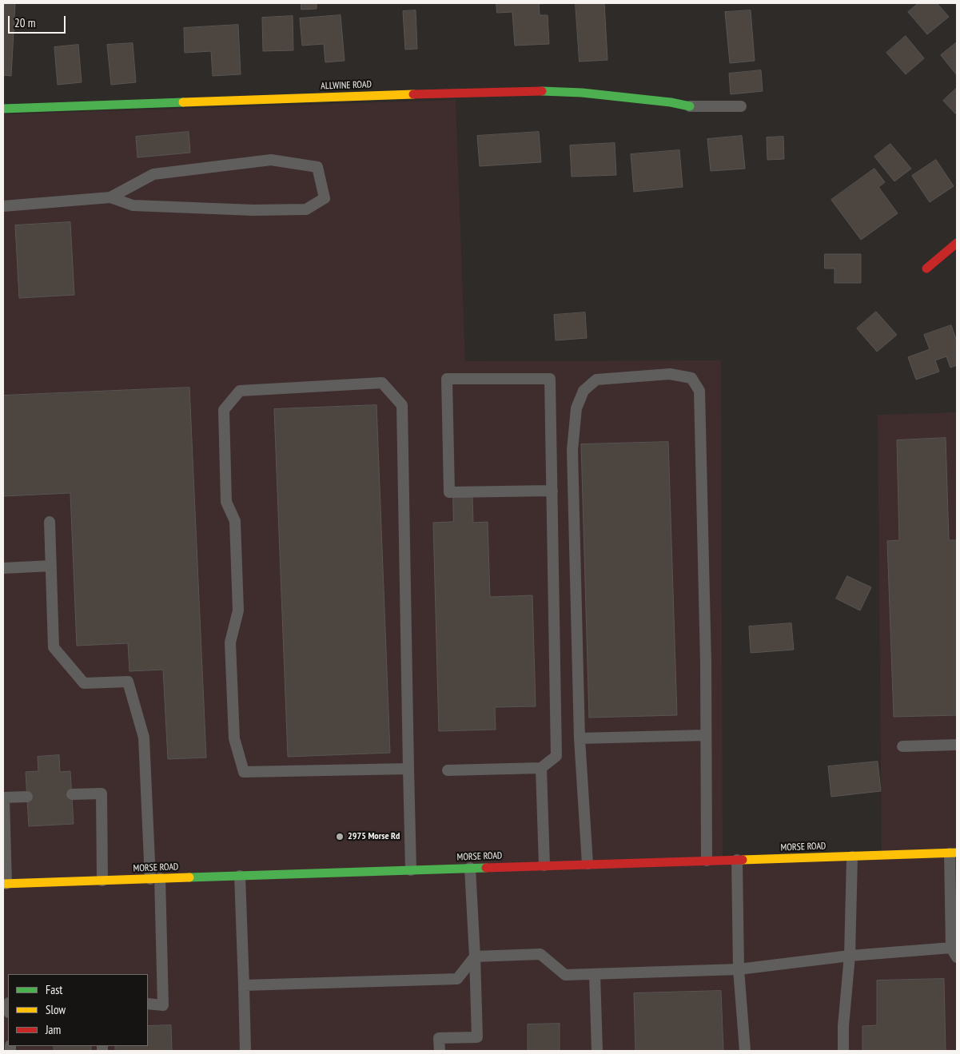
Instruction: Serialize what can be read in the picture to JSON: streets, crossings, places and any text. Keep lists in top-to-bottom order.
{
  "streets": {
    "main road": ["ALLWINE ROAD", "MORSE ROAD"]
  },
  "places": ["2975 Morse Rd"],
  "legend": ["Fast", "Slow", "Jam"],
  "scale_bar": "20 m"
}
